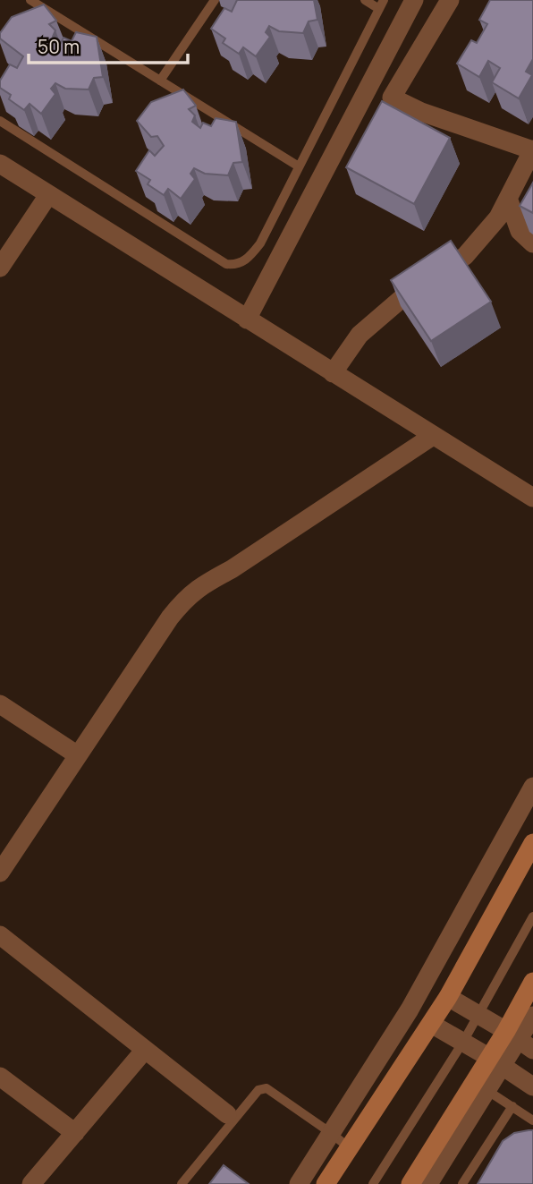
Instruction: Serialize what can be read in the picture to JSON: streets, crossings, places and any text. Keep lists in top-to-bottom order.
{
  "scale_bar": "50 m"
}
